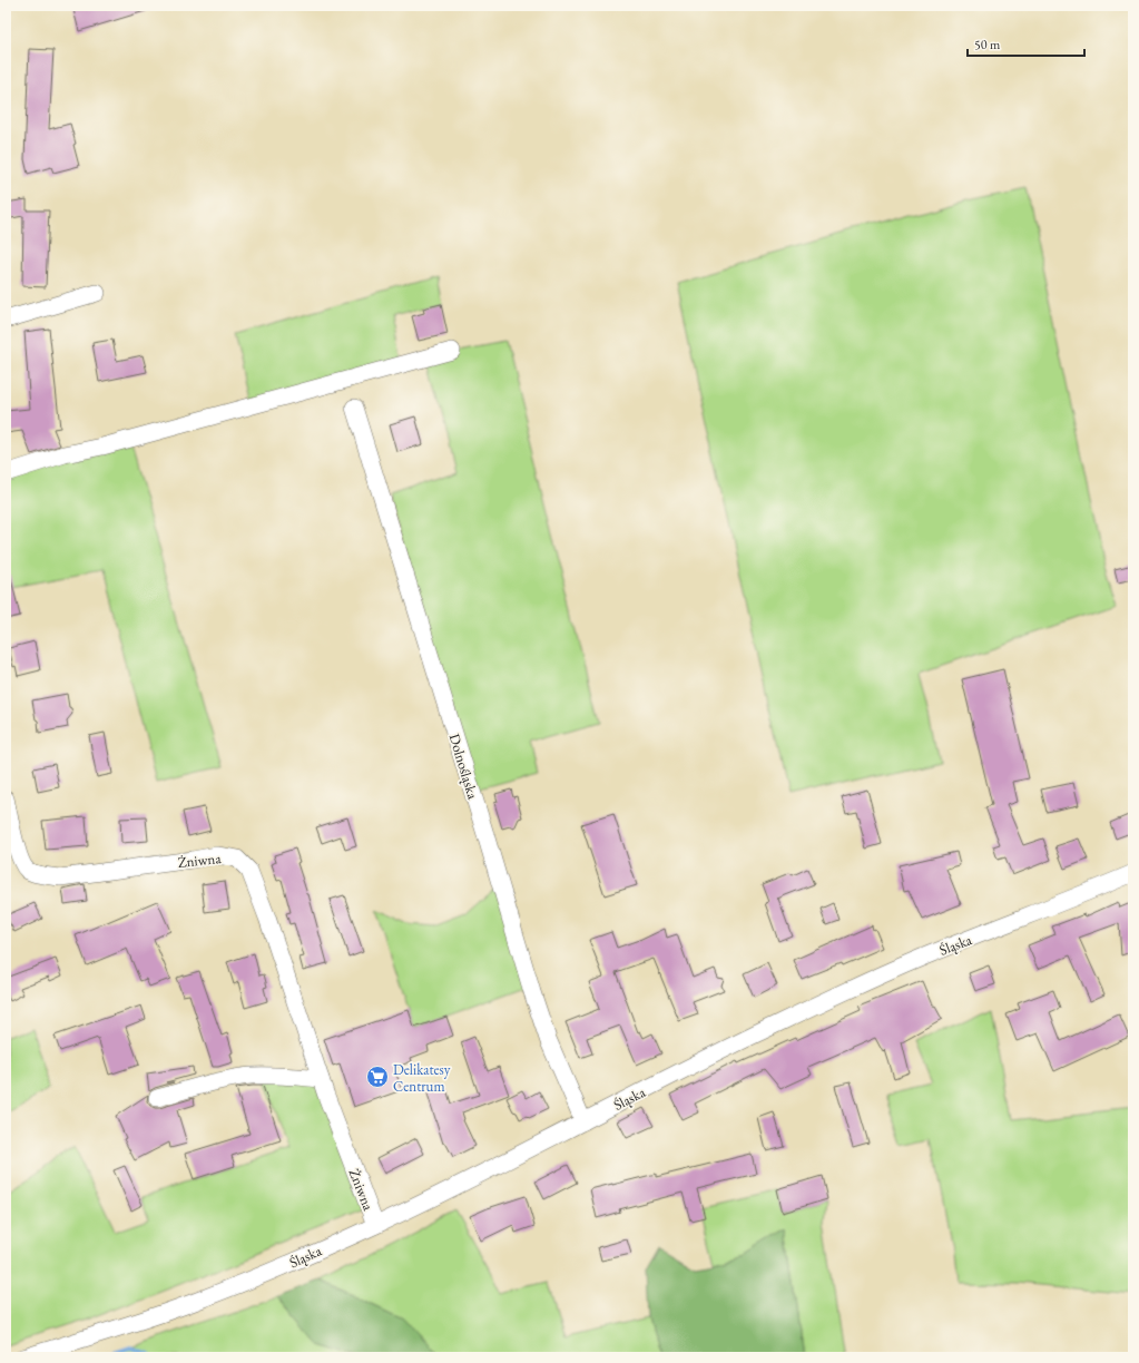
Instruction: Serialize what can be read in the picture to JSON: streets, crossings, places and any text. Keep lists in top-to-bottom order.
{
  "streets": {
    "street": ["Dolnośląska", "Żniwna", "Śląska"]
  },
  "crossings": [
    ["Dolnośląska", "Śląska"],
    ["Żniwna", "Śląska"]
  ],
  "places": {
    "supermarket": ["Delikatesy Centrum"]
  },
  "scale_bar": "50 m"
}
